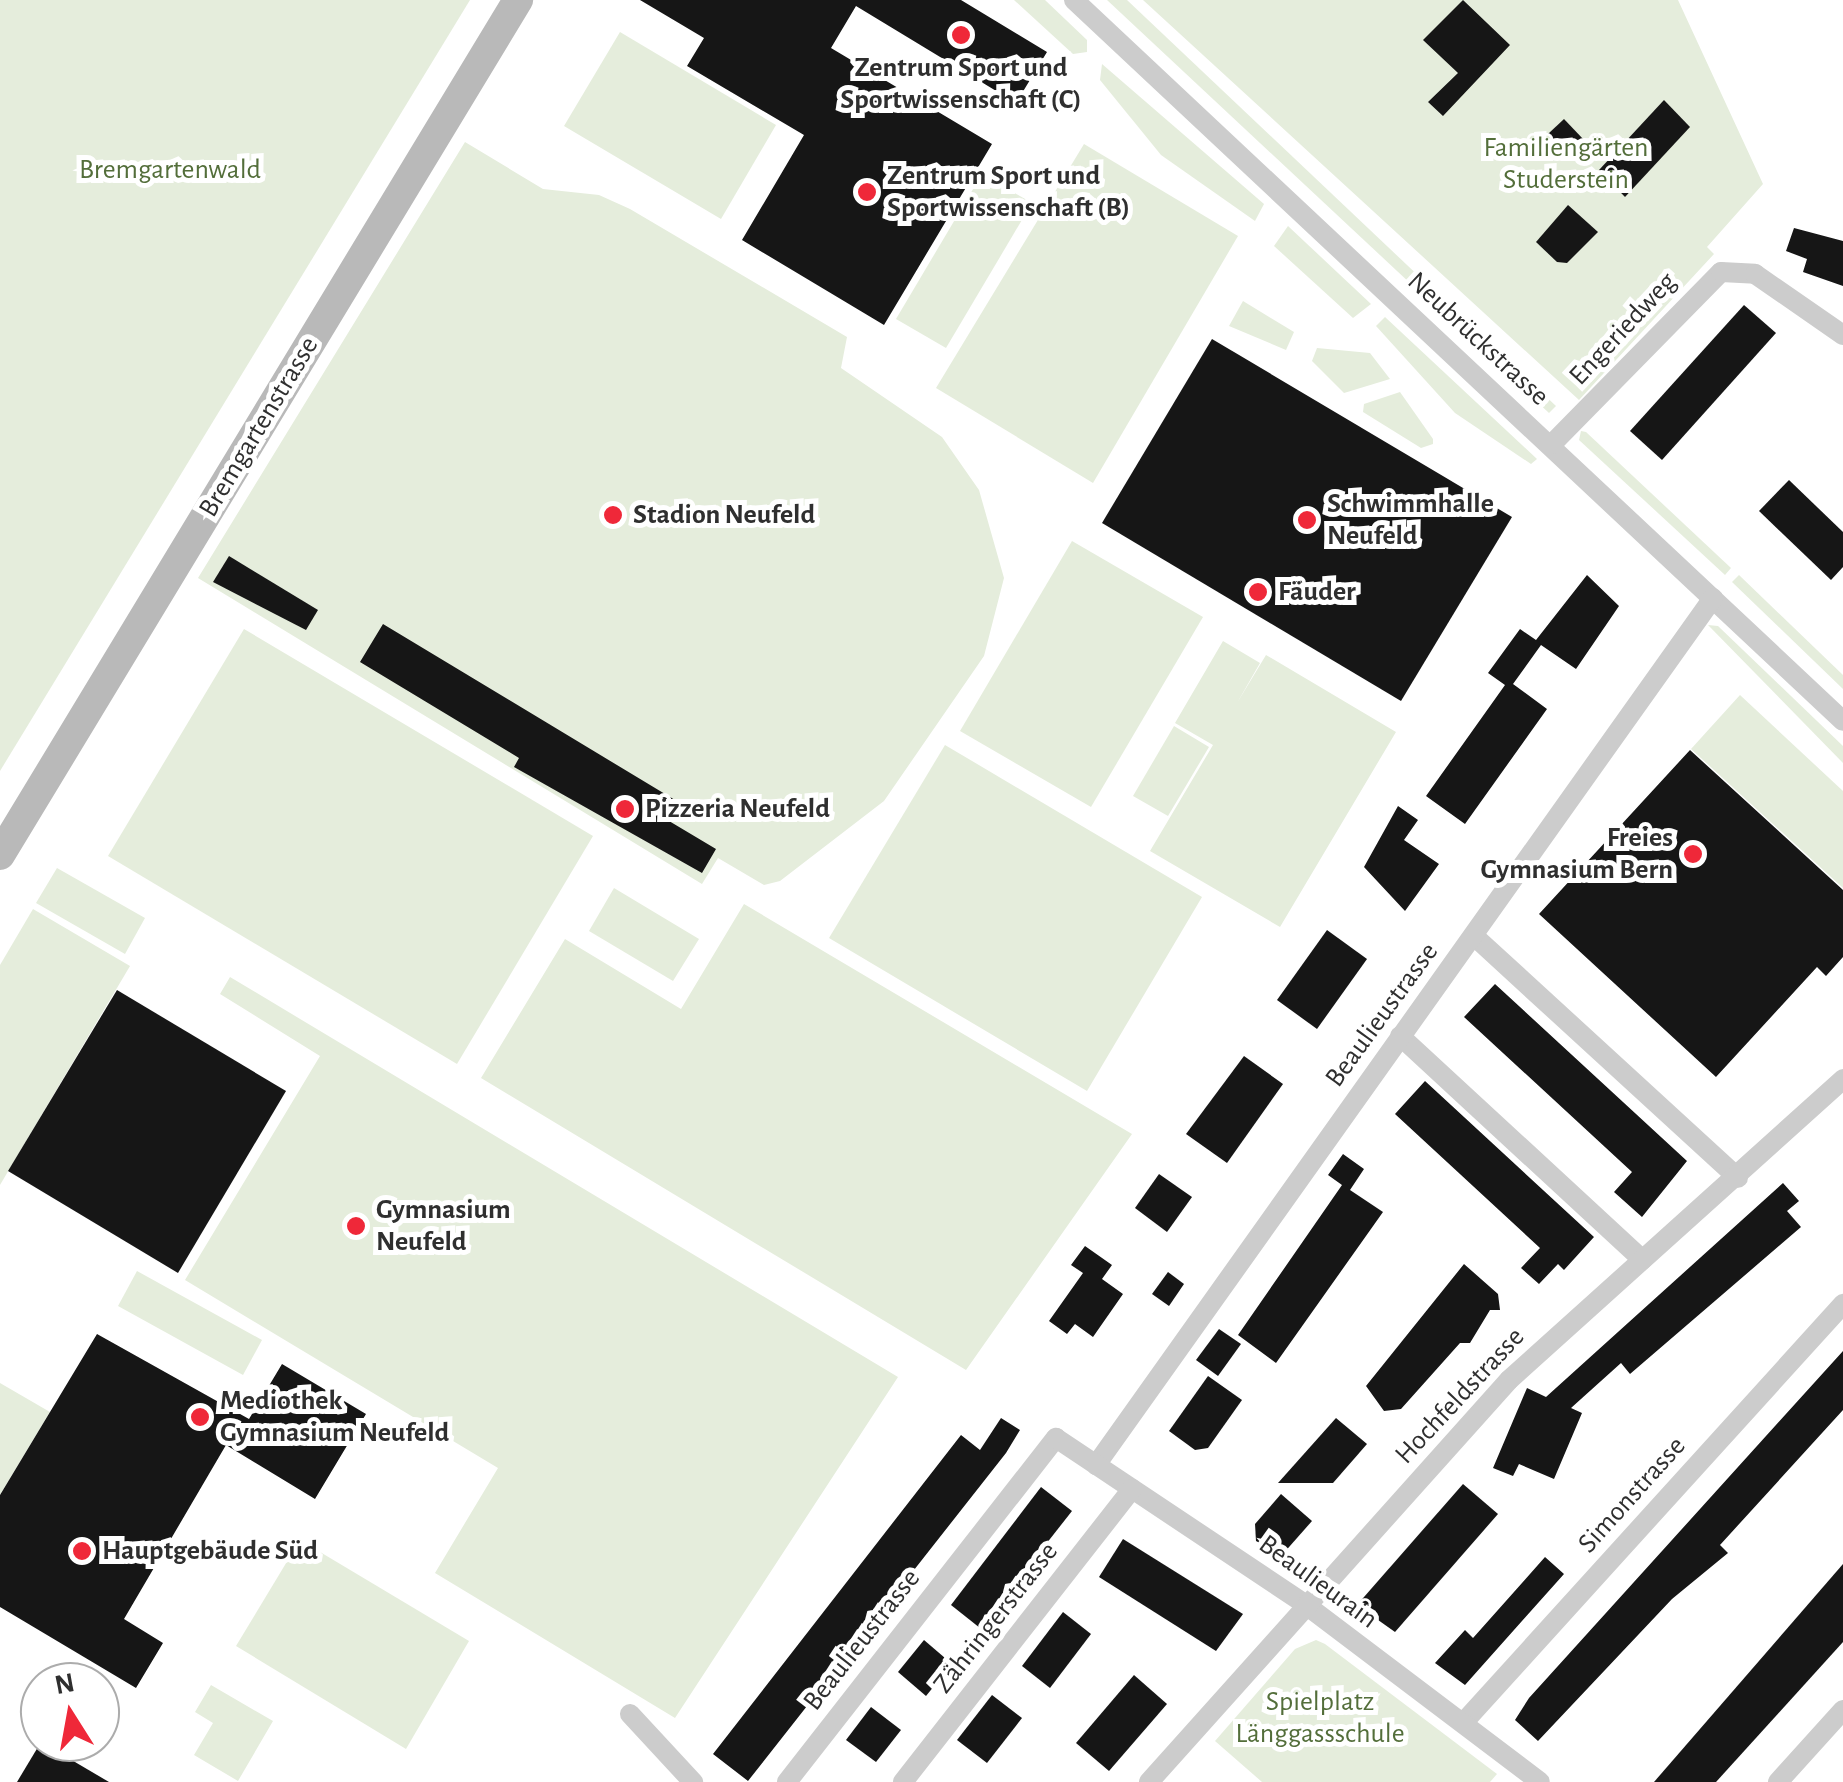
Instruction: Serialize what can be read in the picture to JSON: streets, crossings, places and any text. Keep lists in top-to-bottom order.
{
  "streets": {
    "main road": ["Bremgartenstrasse"],
    "street": [
      "Engeriedweg",
      "Neubrückstrasse",
      "Beaulieustrasse",
      "Hochfeldstrasse",
      "Simonstrasse",
      "Beaulieurain",
      "Zähringerstrasse"
    ]
  },
  "crossings": [
    ["Engeriedweg", "Neubrückstrasse"],
    ["Neubrückstrasse", "Beaulieustrasse"],
    ["Beaulieustrasse", "Beaulieurain"],
    ["Hochfeldstrasse", "Beaulieurain"],
    ["Simonstrasse", "Beaulieurain"],
    ["Beaulieurain", "Zähringerstrasse"]
  ],
  "parks": ["Familiengärten Studerstein", "Bremgartenwald", "Spielplatz Länggassschule"],
  "places": [
    "Zentrum Sport und Sportwissenschaft (C)",
    "Zentrum Sport und Sportwissenschaft (B)",
    "Stadion Neufeld",
    "Schwimmhalle Neufeld",
    "Fäuder",
    "Pizzeria Neufeld",
    "Freies Gymnasium Bern",
    "Gymnasium Neufeld",
    "Mediothek Gymnasium Neufeld",
    "Hauptgebäude Süd"
  ],
  "north": "top"
}
